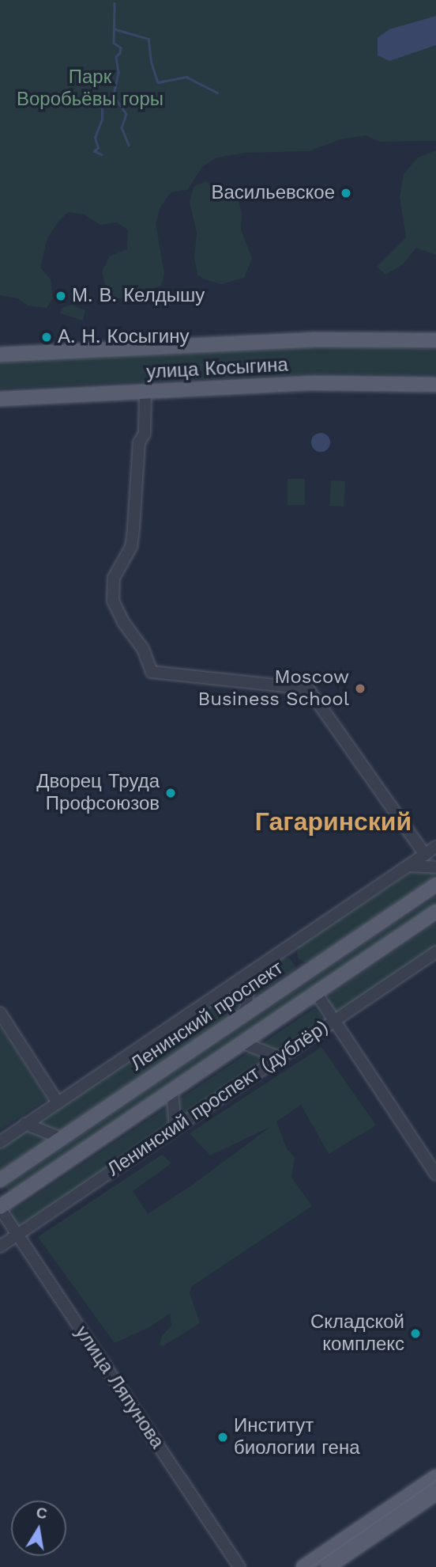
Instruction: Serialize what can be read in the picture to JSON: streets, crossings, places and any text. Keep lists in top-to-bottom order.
{
  "streets": {
    "main road": ["улица Косыгина", "Ленинский проспект"],
    "street": ["Ленинский проспект (дублёр)", "улица Ляпунова"]
  },
  "crossings": [
    ["Ленинский проспект (дублёр)", "улица Ляпунова"]
  ],
  "districts": ["Гагаринский"],
  "parks": ["Парк Воробьёвы горы"],
  "places": [
    "Васильевское",
    "М. В. Келдышу",
    "А. Н. Косыгину",
    "Moscow Business School",
    "Дворец Труда Профсоюзов",
    "Складской комплекс",
    "Институт биологии гена"
  ],
  "north": "top"
}
